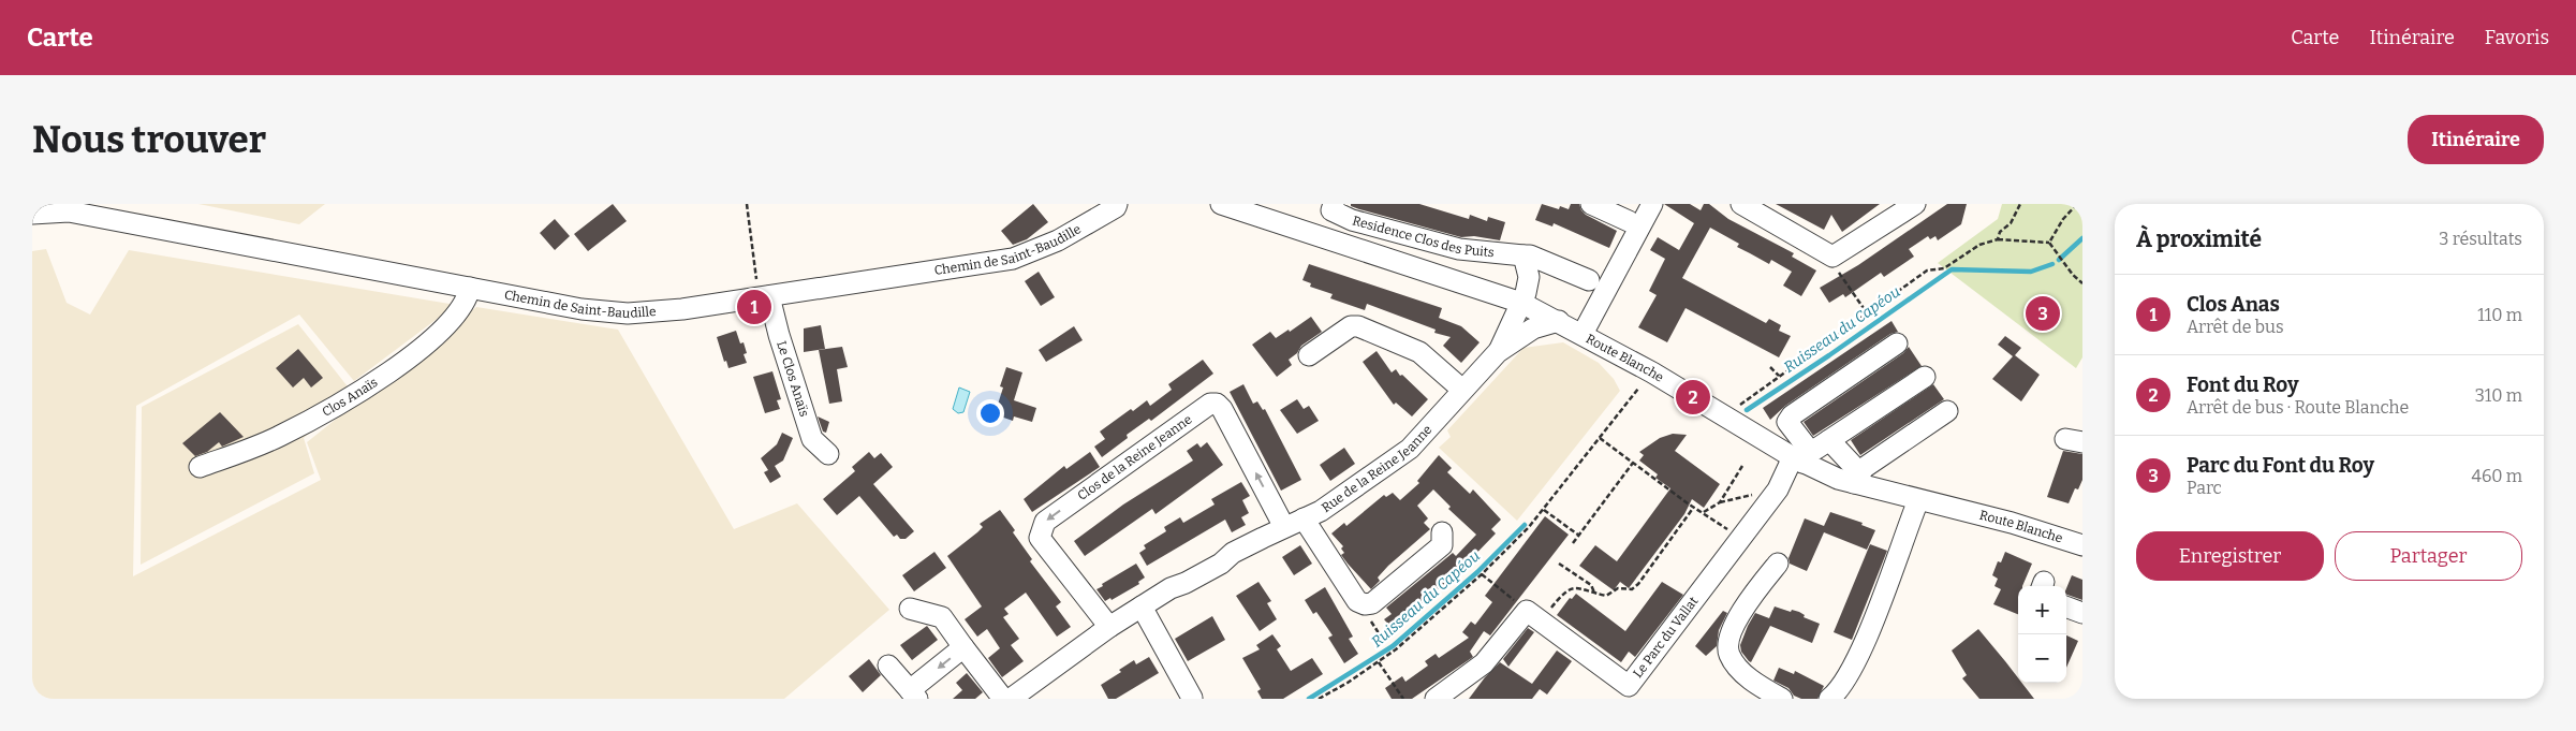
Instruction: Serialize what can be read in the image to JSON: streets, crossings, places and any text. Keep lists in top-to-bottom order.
{
  "streets": {
    "street": [
      "Residence Clos des Puits",
      "Chemin de Saint-Baudille",
      "Route Blanche",
      "Le Clos Anaïs",
      "Clos Anaïs",
      "Clos de la Reine Jeanne",
      "Rue de la Reine Jeanne",
      "Le Parc du Vallat"
    ]
  },
  "crossings": [
    ["Chemin de Saint-Baudille", "Le Clos Anaïs"],
    ["Chemin de Saint-Baudille", "Clos Anaïs"],
    ["Route Blanche", "Rue de la Reine Jeanne"],
    ["Route Blanche", "Le Parc du Vallat"],
    ["Clos de la Reine Jeanne", "Rue de la Reine Jeanne"]
  ],
  "water": ["Ruisseau du Capéou"],
  "page": {
    "header": "Carte",
    "nav": ["Carte", "Itinéraire", "Favoris"],
    "buttons": [
      "Itinéraire",
      ["Enregistrer", "Partager"]
    ],
    "title": "Nous trouver",
    "heading": ["À proximité", "3 résultats"],
    "list": [
      {
        "mark": "1",
        "name": "Clos Anas",
        "note": "Arrêt de bus",
        "value": "110 m"
      },
      {
        "mark": "2",
        "name": "Font du Roy",
        "note": "Arrêt de bus · Route Blanche",
        "value": "310 m"
      },
      {
        "mark": "3",
        "name": "Parc du Font du Roy",
        "note": "Parc",
        "value": "460 m"
      }
    ],
    "pins": ["1", "3", "2"],
    "map_buttons": ["+", "−"]
  }
}
